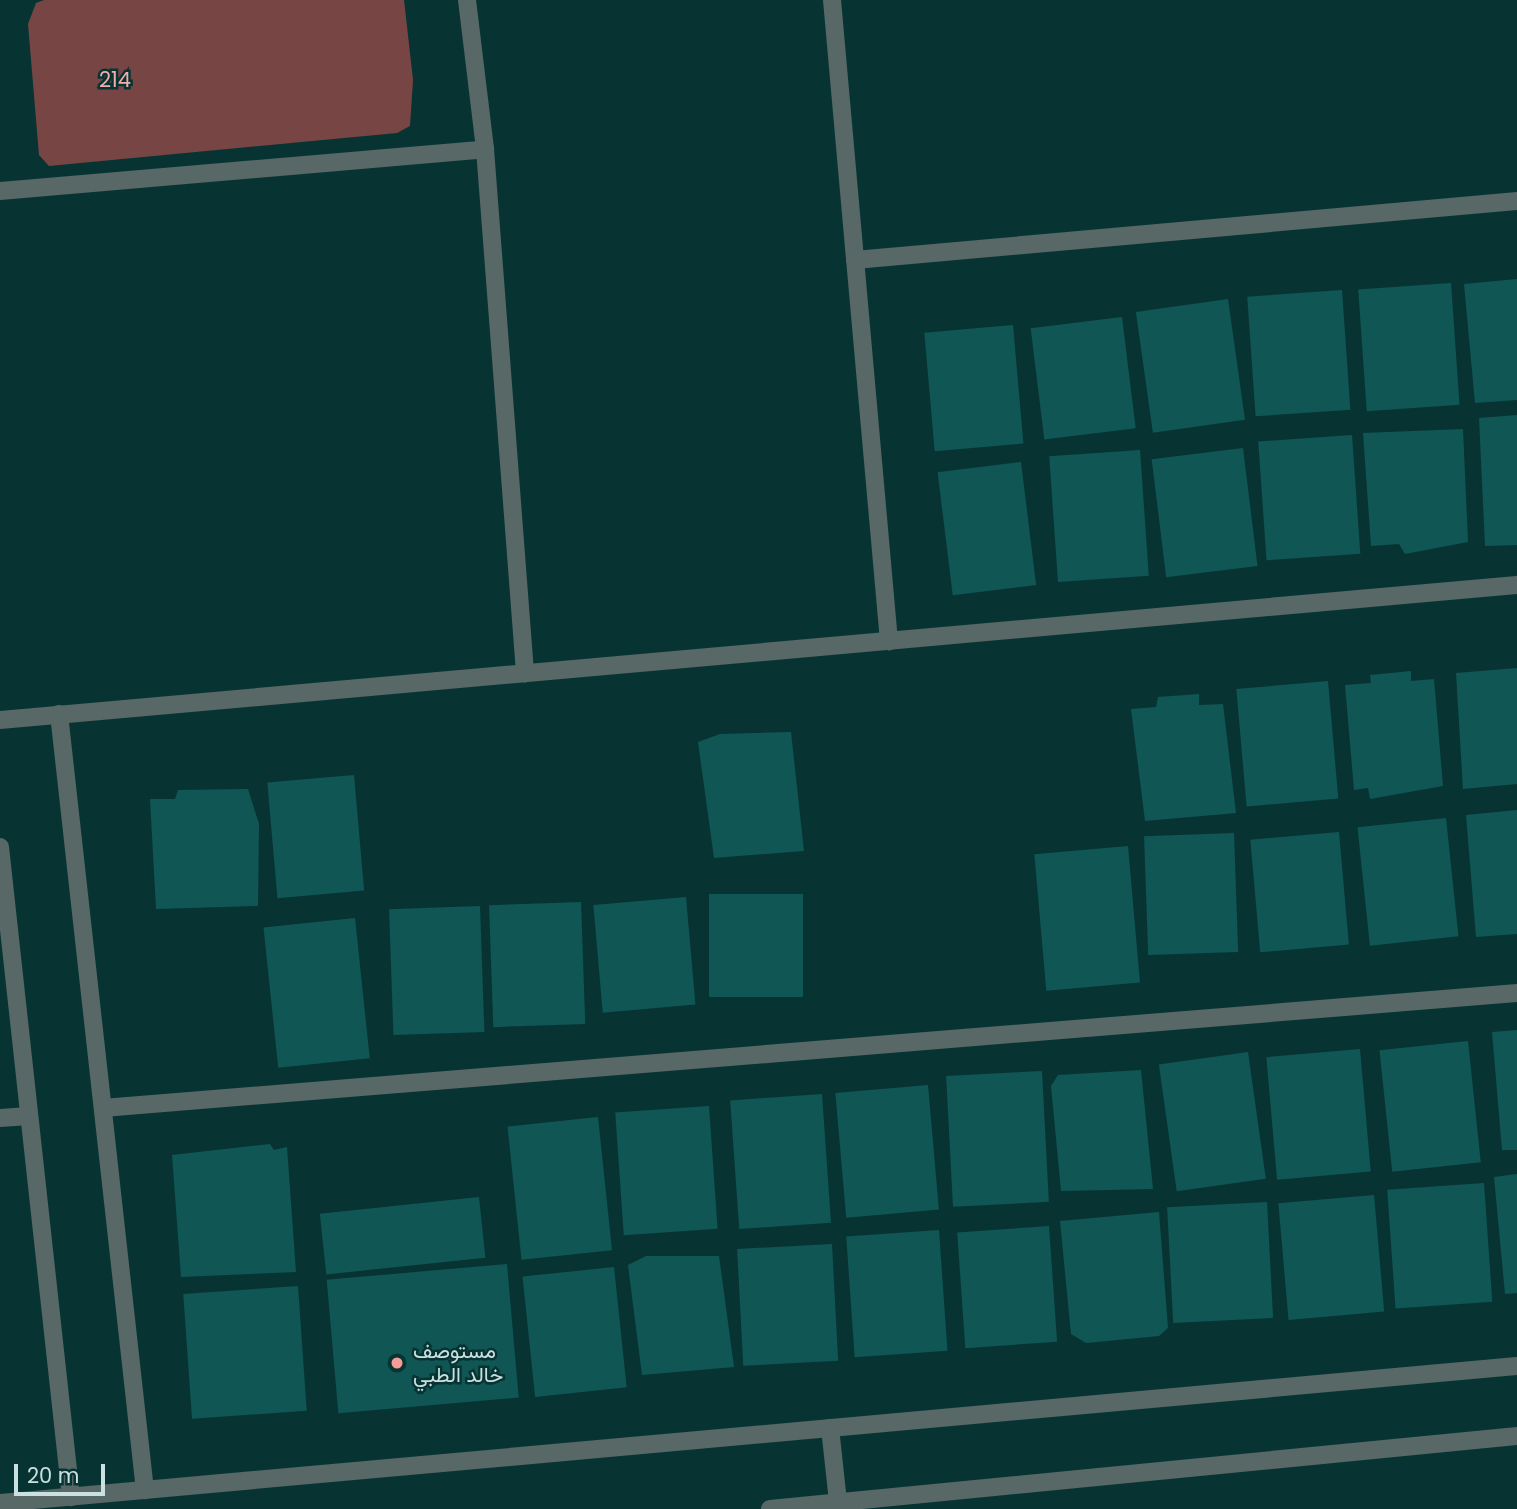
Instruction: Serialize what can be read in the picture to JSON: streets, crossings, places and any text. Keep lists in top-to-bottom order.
{
  "parks": ["214"],
  "places": ["مستوصف خالد الطبي"],
  "scale_bar": "20 m"
}
